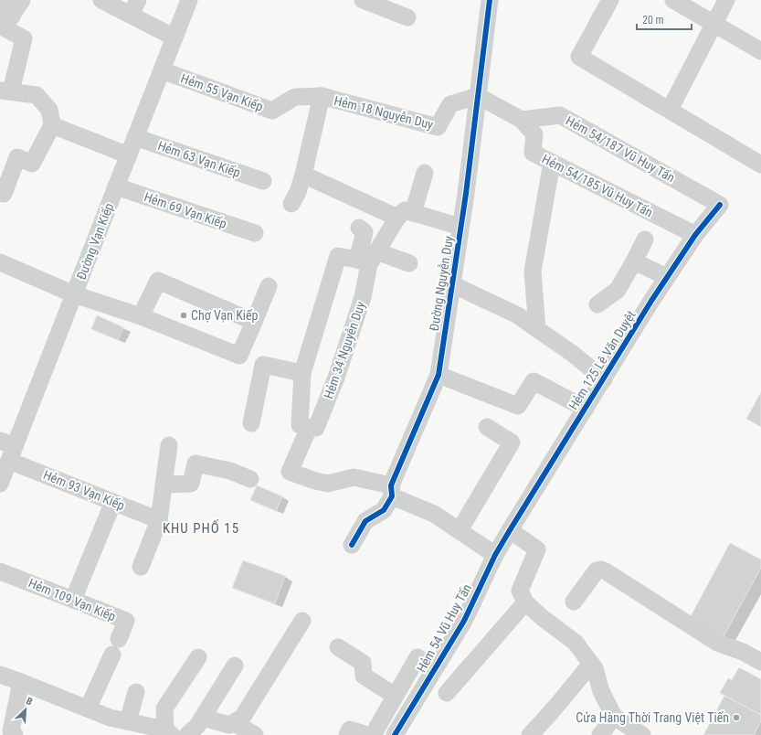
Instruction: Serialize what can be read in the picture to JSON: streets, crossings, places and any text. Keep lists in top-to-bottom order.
{
  "streets": {
    "street": [
      "Hẻm 55 Vạn Kiếp",
      "Hẻm 18 Nguyễn Duy",
      "Hẻm 54/187 Vũ Huy Tấn",
      "Hẻm 63 Vạn Kiếp",
      "Hẻm 54/185 Vũ Huy Tấn",
      "Hẻm 69 Vạn Kiếp",
      "Đường Vạn Kiếp",
      "Đường Nguyễn Duy",
      "Hẻm 34 Nguyễn Duy",
      "Hẻm 125 Lê Văn Duyệt",
      "Hẻm 93 Vạn Kiếp",
      "Hẻm 109 Vạn Kiếp",
      "Hẻm 54 Vũ Huy Tấn"
    ]
  },
  "crossings": [
    ["Hẻm 55 Vạn Kiếp", "Hẻm 18 Nguyễn Duy"],
    ["Hẻm 55 Vạn Kiếp", "Đường Vạn Kiếp"],
    ["Hẻm 18 Nguyễn Duy", "Đường Nguyễn Duy"],
    ["Hẻm 54/187 Vũ Huy Tấn", "Hẻm 54/185 Vũ Huy Tấn"],
    ["Hẻm 54/187 Vũ Huy Tấn", "Hẻm 125 Lê Văn Duyệt"],
    ["Hẻm 63 Vạn Kiếp", "Đường Vạn Kiếp"],
    ["Hẻm 54/185 Vũ Huy Tấn", "Hẻm 125 Lê Văn Duyệt"],
    ["Hẻm 69 Vạn Kiếp", "Đường Vạn Kiếp"],
    ["Đường Vạn Kiếp", "Hẻm 93 Vạn Kiếp"],
    ["Đường Nguyễn Duy", "Hẻm 34 Nguyễn Duy"],
    ["Hẻm 125 Lê Văn Duyệt", "Hẻm 54 Vũ Huy Tấn"]
  ],
  "districts": ["KHU PHỐ 15"],
  "places": ["Chợ Vạn Kiếp", "Cửa Hàng Thời Trang Việt Tiến"],
  "scale_bar": "20 m",
  "north": "top right"
}
